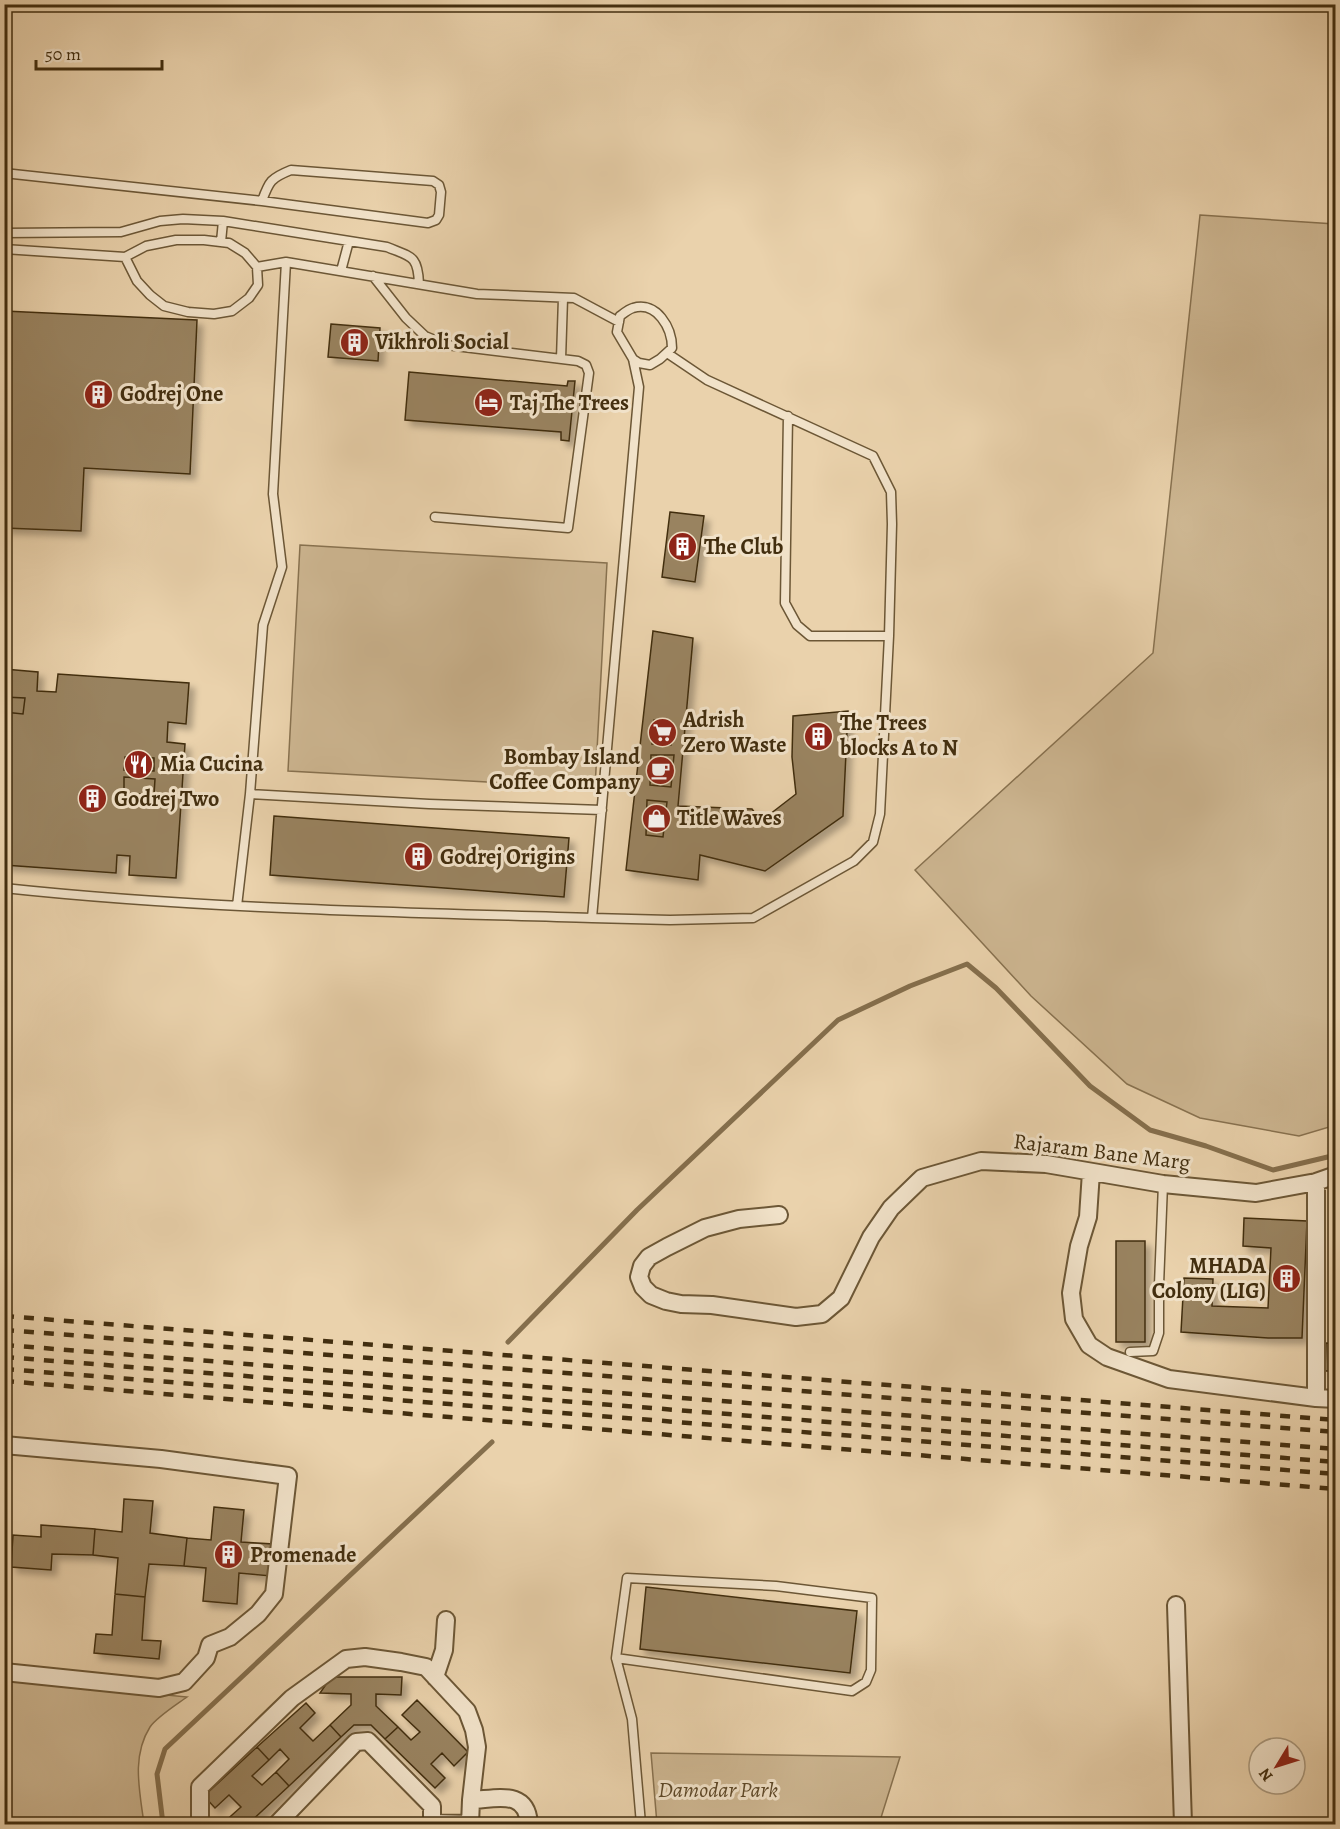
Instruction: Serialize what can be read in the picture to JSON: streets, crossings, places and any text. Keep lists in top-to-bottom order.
{
  "streets": {
    "street": ["Rajaram Bane Marg"]
  },
  "parks": ["Damodar Park"],
  "places": {
    "building": [
      "Vikhroli Social",
      "Godrej One",
      "The Club",
      "The Trees blocks A to N",
      "Godrej Two",
      "Godrej Origins",
      "MHADA Colony (LIG)",
      "Promenade"
    ],
    "hotel": ["Taj The Trees"],
    "supermarket": ["Adrish Zero Waste"],
    "restaurant": ["Mia Cucina"],
    "cafe": ["Bombay Island Coffee Company"],
    "shop": ["Title Waves"]
  },
  "scale_bar": "50 m",
  "north": "bottom left"
}
